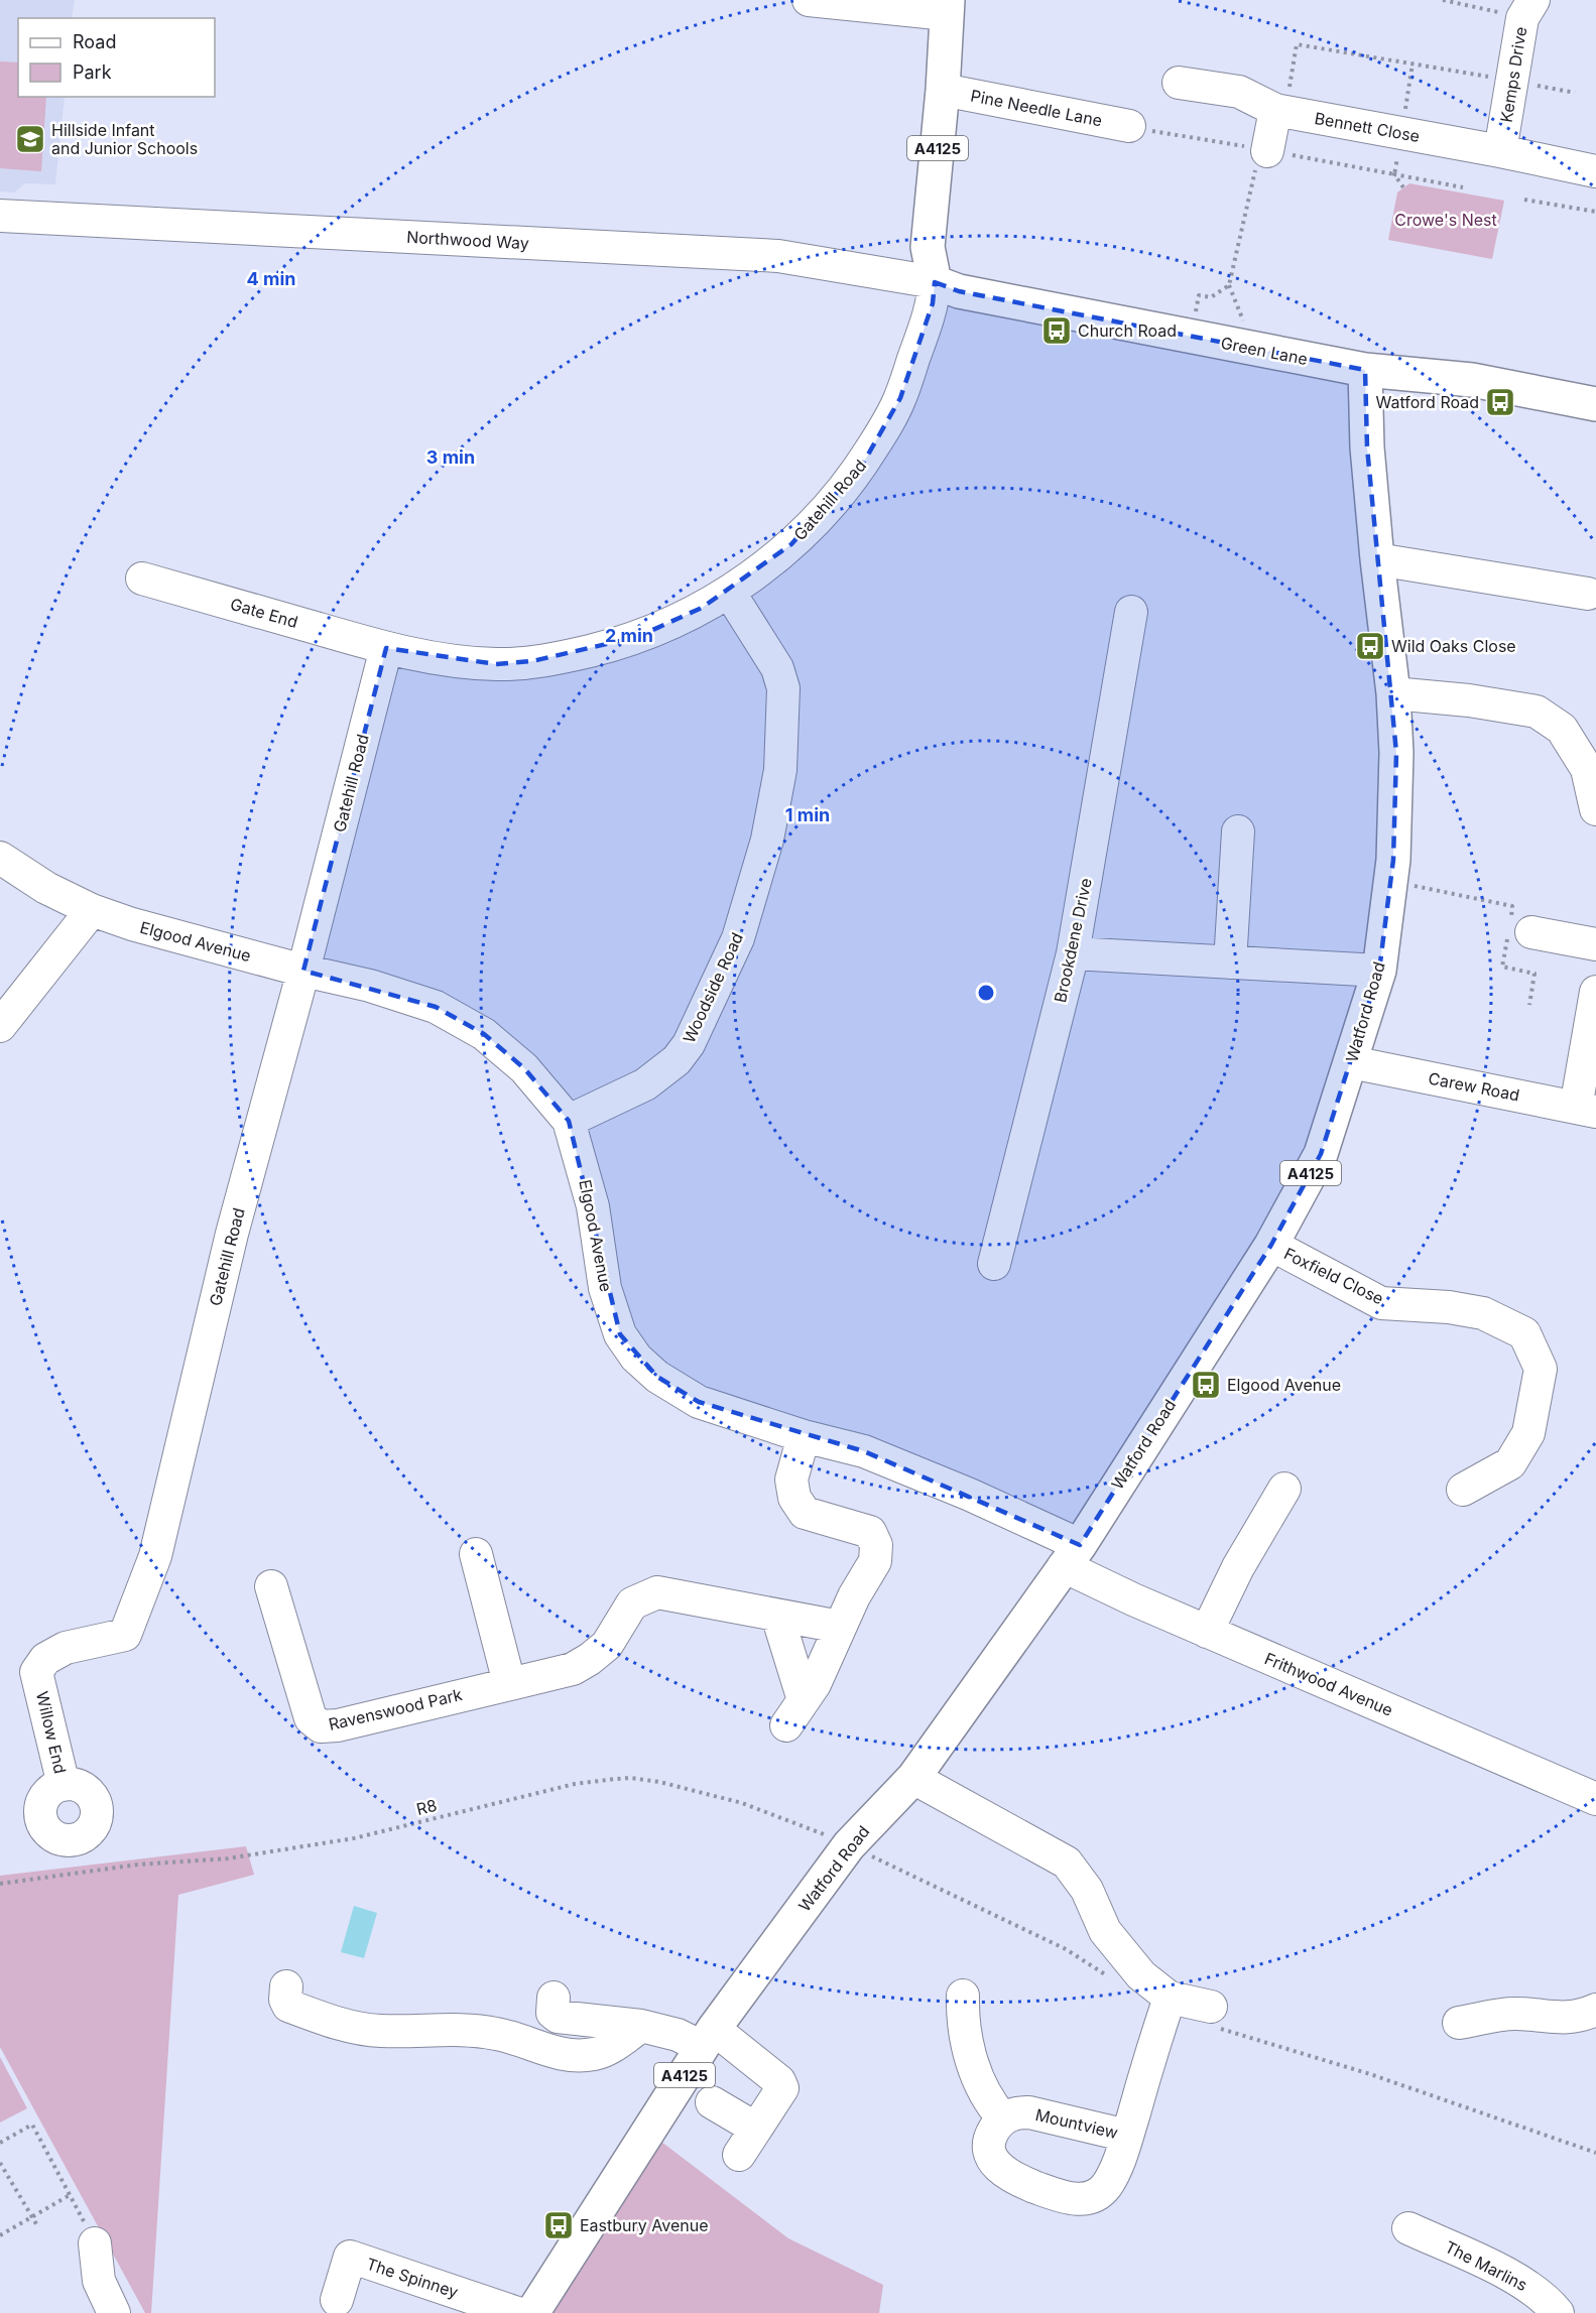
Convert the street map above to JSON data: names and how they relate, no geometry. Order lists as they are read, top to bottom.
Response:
{
  "streets": {
    "main road": ["A4125", "Green Lane", "Watford Road"],
    "street": [
      "Kemps Drive",
      "Pine Needle Lane",
      "Bennett Close",
      "Northwood Way",
      "Gatehill Road",
      "Gate End",
      "Brookdene Drive",
      "Elgood Avenue",
      "Woodside Road",
      "Carew Road",
      "Foxfield Close",
      "Frithwood Avenue",
      "Ravenswood Park",
      "Willow End",
      "Mountview",
      "The Marlins",
      "The Spinney"
    ],
    "path": ["R8"]
  },
  "crossings": [
    ["Kemps Drive", "Bennett Close"],
    ["Pine Needle Lane", "A4125"],
    ["A4125", "Northwood Way"],
    ["A4125", "Green Lane"],
    ["A4125", "Gatehill Road"],
    ["Northwood Way", "Green Lane"],
    ["Northwood Way", "Gatehill Road"],
    ["Green Lane", "Gatehill Road"],
    ["Green Lane", "Watford Road"],
    ["Gatehill Road", "Gate End"],
    ["Gatehill Road", "Elgood Avenue"],
    ["Gatehill Road", "Woodside Road"],
    ["Gatehill Road", "Willow End"],
    ["Elgood Avenue", "Woodside Road"],
    ["Elgood Avenue", "Watford Road"],
    ["Elgood Avenue", "Frithwood Avenue"],
    ["Watford Road", "Carew Road"],
    ["Watford Road", "Foxfield Close"],
    ["Watford Road", "Frithwood Avenue"],
    ["Watford Road", "R8"]
  ],
  "parks": ["Crowe's Nest"],
  "places": {
    "school or university": ["Hillside Infant and Junior Schools"],
    "bus stop": [
      "Church Road",
      "Watford Road",
      "Wild Oaks Close",
      "Elgood Avenue",
      "Eastbury Avenue"
    ]
  },
  "legend": ["Road", "Park"],
  "rings": [
    "4 min",
    "3 min",
    "2 min",
    "1 min"
  ]
}
